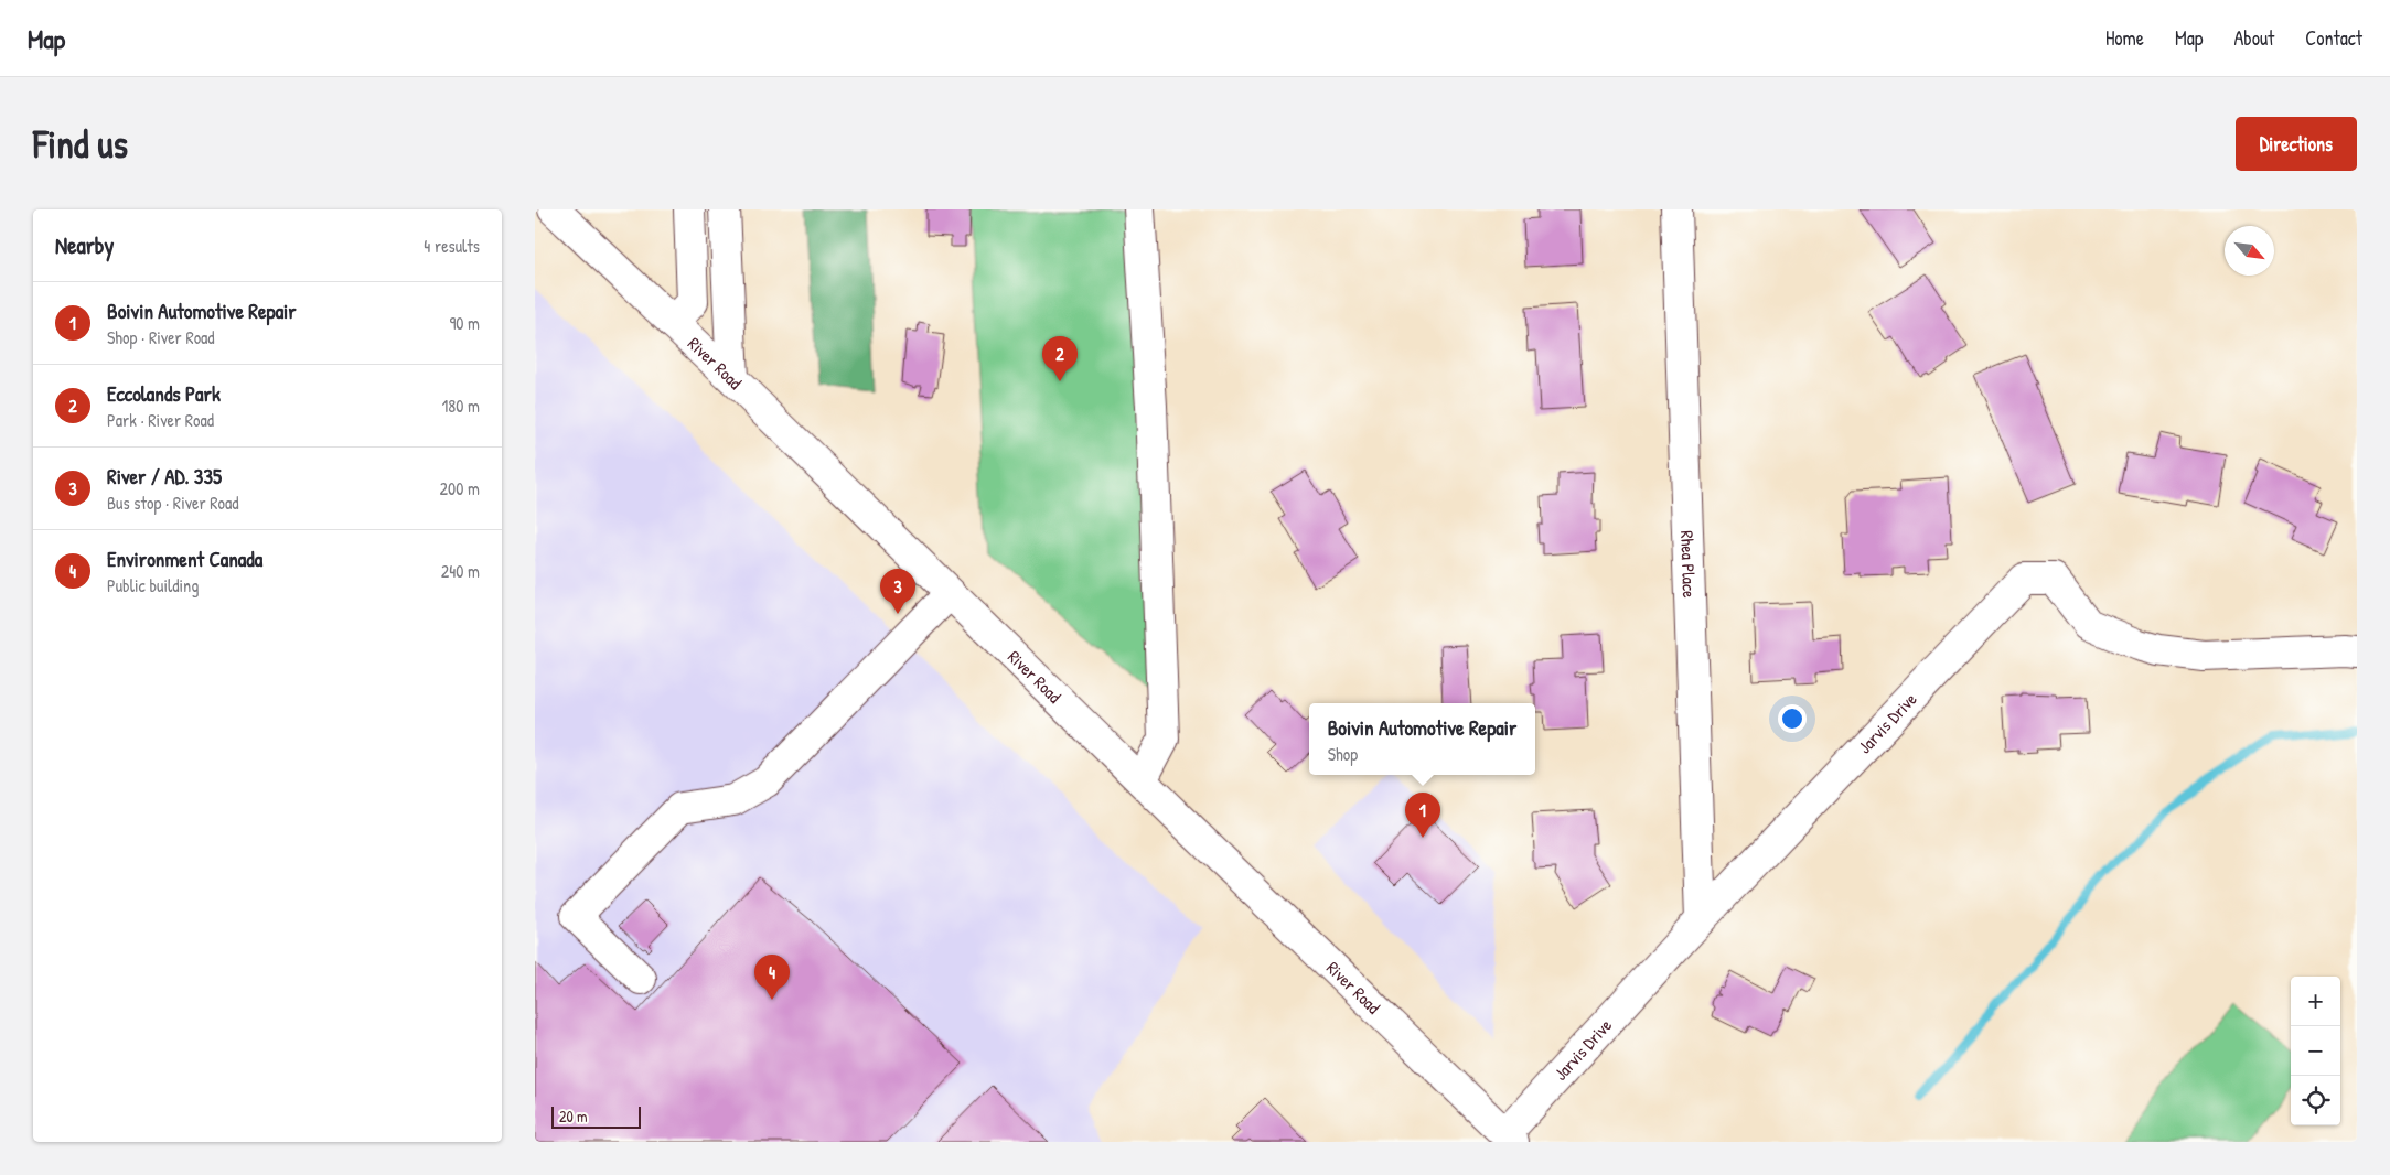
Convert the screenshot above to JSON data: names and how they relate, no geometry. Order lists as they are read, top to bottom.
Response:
{
  "streets": {
    "street": ["River Road", "Rhea Place", "Jarvis Drive"]
  },
  "crossings": [
    ["River Road", "Jarvis Drive"],
    ["Rhea Place", "Jarvis Drive"]
  ],
  "scale_bar": "20 m",
  "north": "bottom right",
  "page": {
    "header": "Map",
    "nav": [
      "Home",
      "Map",
      "About",
      "Contact"
    ],
    "buttons": "Directions",
    "title": "Find us",
    "heading": ["Nearby", "4 results"],
    "list": [
      {
        "mark": "1",
        "name": "Boivin Automotive Repair",
        "note": "Shop · River Road",
        "value": "90 m"
      },
      {
        "mark": "2",
        "name": "Eccolands Park",
        "note": "Park · River Road",
        "value": "180 m"
      },
      {
        "mark": "3",
        "name": "River / AD. 335",
        "note": "Bus stop · River Road",
        "value": "200 m"
      },
      {
        "mark": "4",
        "name": "Environment Canada",
        "note": "Public building",
        "value": "240 m"
      }
    ],
    "pins": [
      "2",
      "3",
      "1",
      "4"
    ],
    "popup": ["Boivin Automotive Repair", "Shop"],
    "map_buttons": ["+", "−"],
    "scale": "20 m"
  }
}
